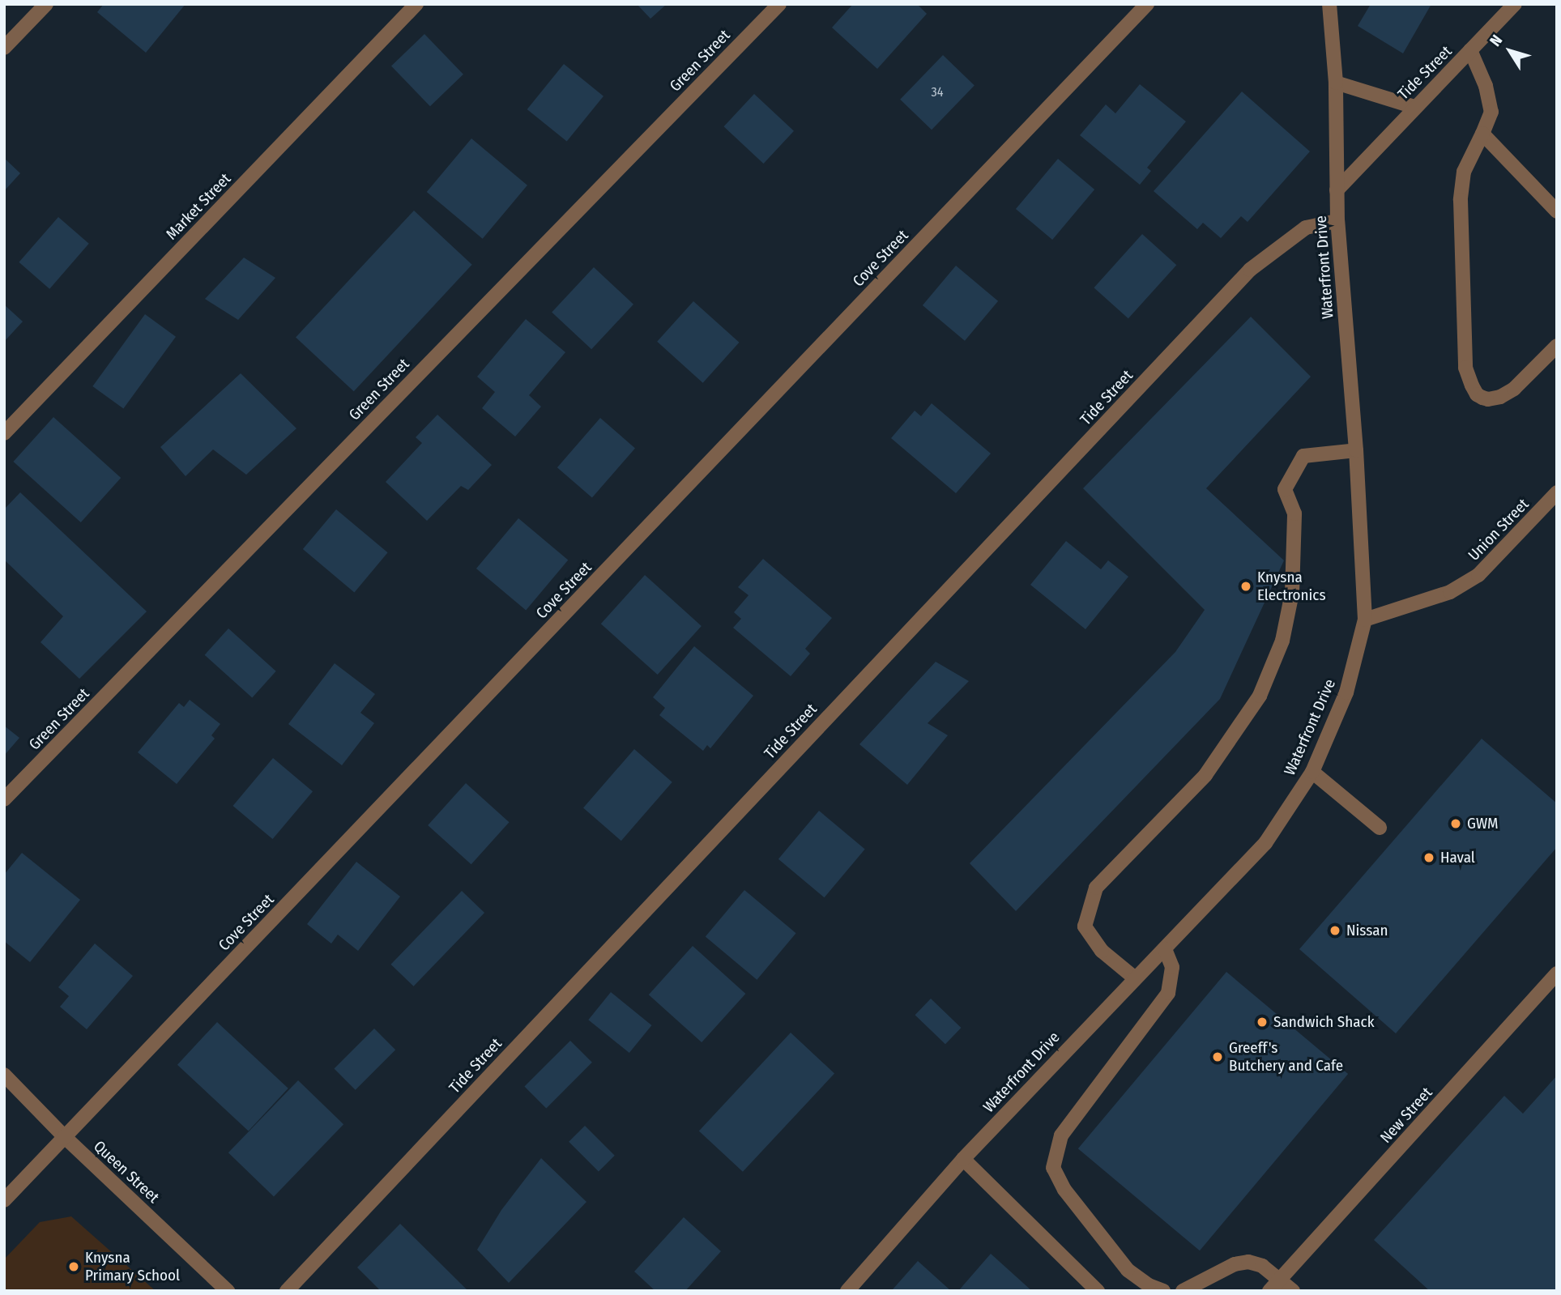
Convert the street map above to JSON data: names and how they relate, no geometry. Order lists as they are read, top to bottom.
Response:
{
  "streets": {
    "street": [
      "Green Street",
      "Tide Street",
      "Market Street",
      "Cove Street",
      "Waterfront Drive",
      "Union Street",
      "New Street",
      "Queen Street"
    ]
  },
  "crossings": [
    ["Tide Street", "Waterfront Drive"],
    ["Cove Street", "Queen Street"],
    ["Waterfront Drive", "Union Street"]
  ],
  "places": [
    "Knysna Electronics",
    "GWM",
    "Haval",
    "Nissan",
    "Sandwich Shack",
    "Greeff's Butchery and Cafe",
    "Knysna Primary School"
  ],
  "house_numbers": ["34"],
  "north": "top left"
}
